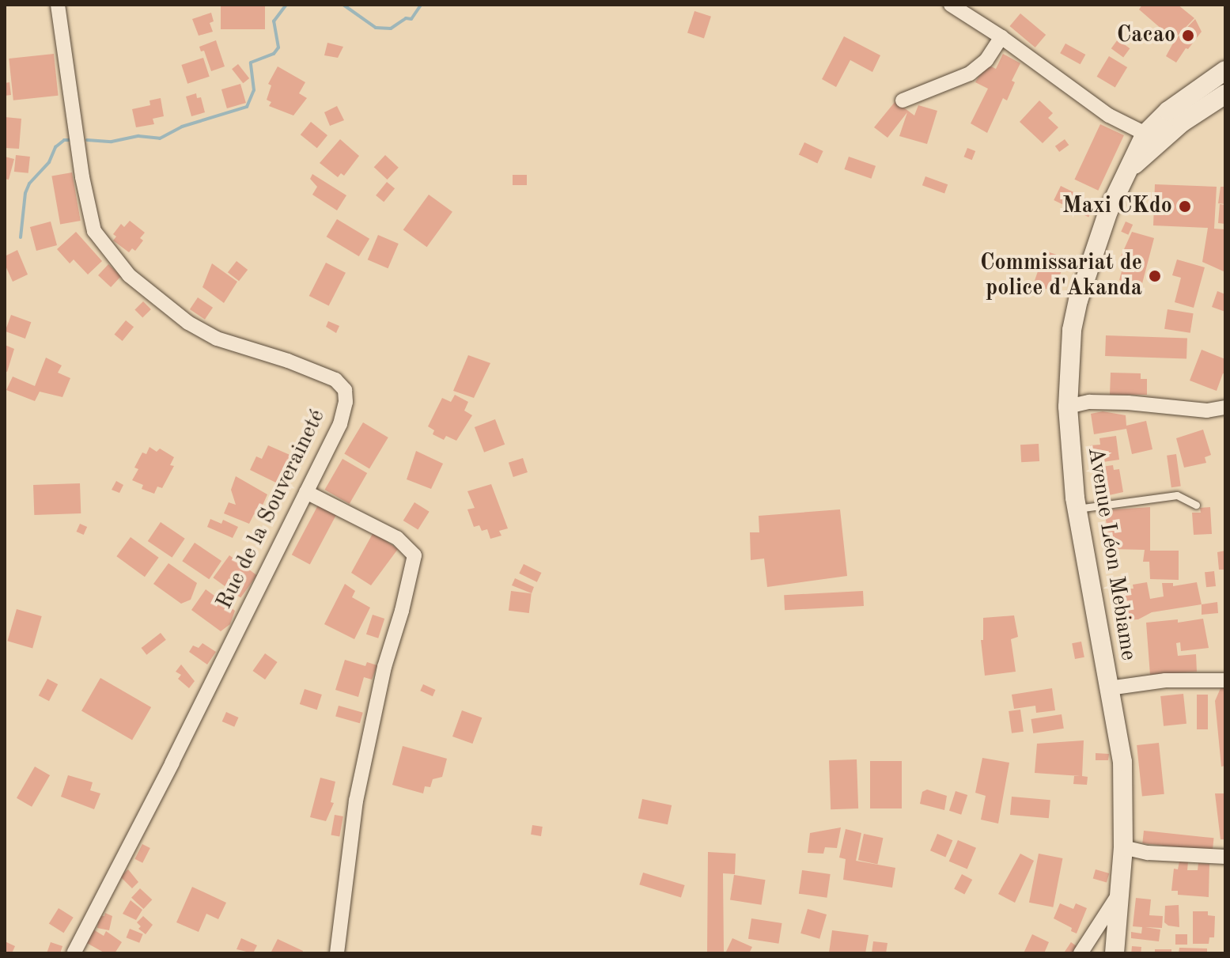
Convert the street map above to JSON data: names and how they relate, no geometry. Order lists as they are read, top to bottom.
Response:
{
  "streets": {
    "street": ["Rue de la Souveraineté", "Avenue Léon Mebiame"]
  },
  "places": ["Cacao", "Maxi CKdo", "Commissariat de police d'Akanda"]
}
